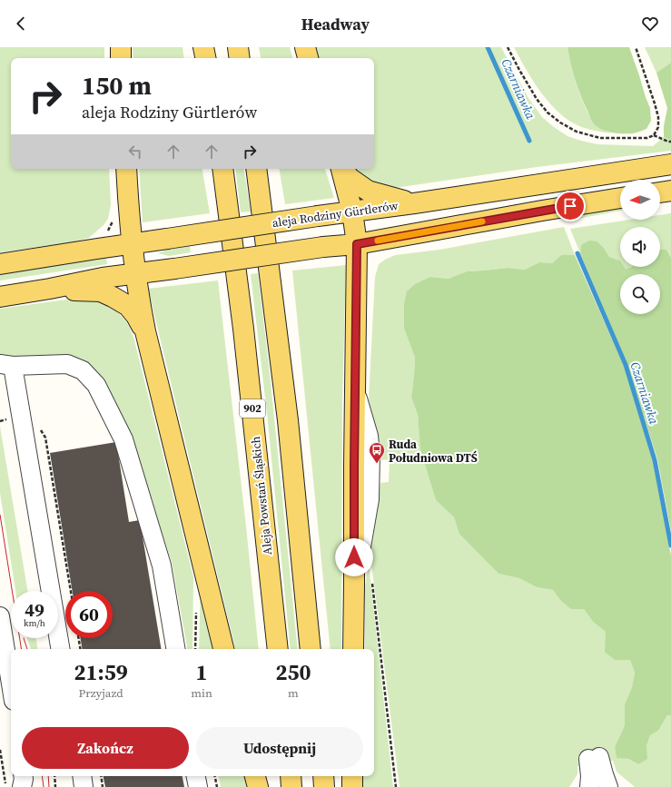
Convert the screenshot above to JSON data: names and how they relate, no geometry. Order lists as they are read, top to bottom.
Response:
{
  "streets": {
    "main road": ["aleja Rodziny Gürtlerów", "902", "Aleja Powstań Śląskich"]
  },
  "water": ["Czarniawka"],
  "places": {
    "bus stop": ["Ruda Południowa DTŚ"]
  },
  "north": "left",
  "page": {
    "header": "Headway",
    "turn": ["150 m", "aleja Rodziny Gürtlerów"],
    "speed": "49 km/h",
    "limit": "60",
    "eta": [
      "21:59",
      "Przyjazd",
      "1",
      "min",
      "250",
      "m"
    ],
    "buttons": ["Zakończ", "Udostępnij"]
  }
}
